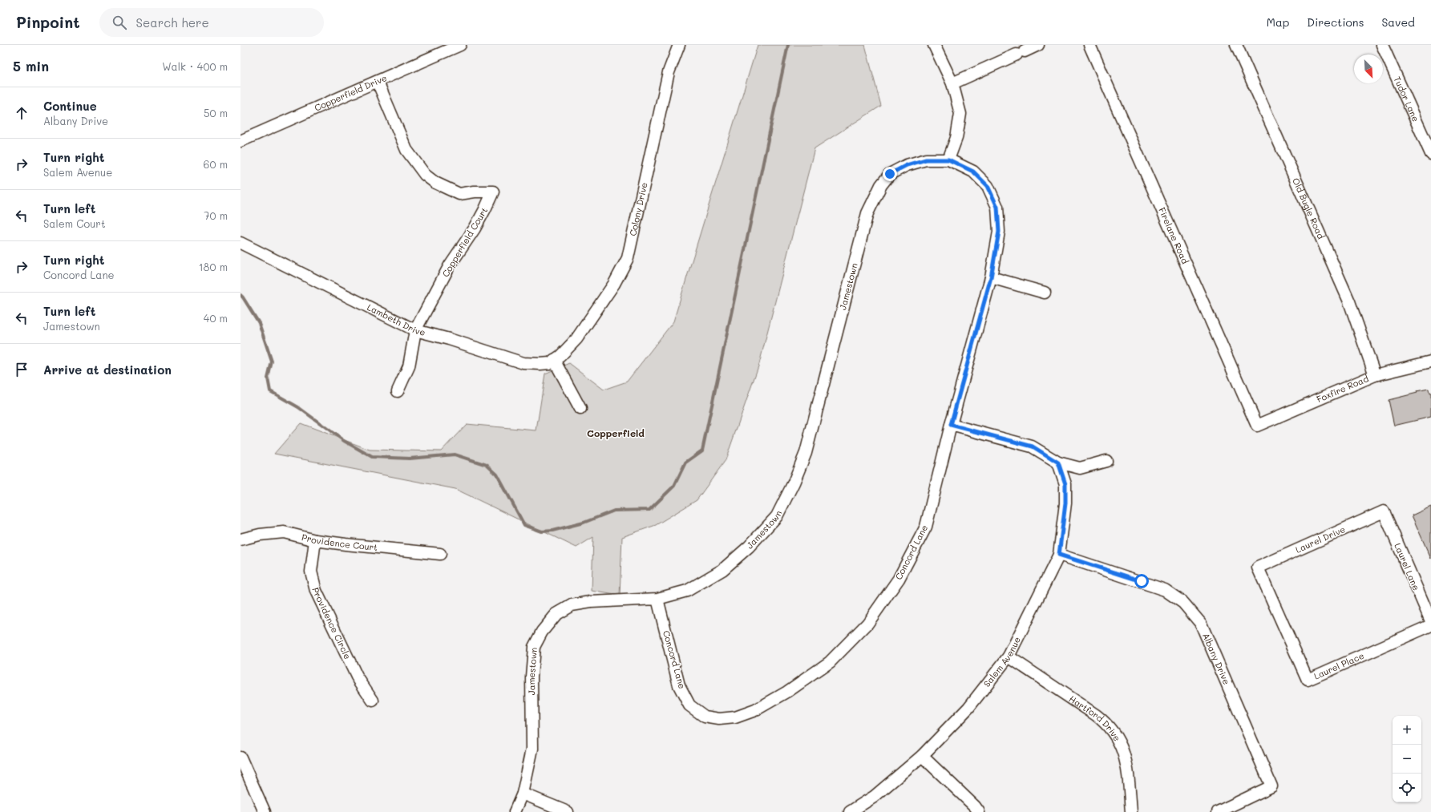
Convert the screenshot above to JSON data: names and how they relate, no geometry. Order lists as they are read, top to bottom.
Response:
{
  "streets": {
    "street": [
      "Copperfield Drive",
      "Tudor Lane",
      "Old Bugle Road",
      "Colony Drive",
      "Firelane Road",
      "Copperfield Court",
      "Jamestown",
      "Lambeth Drive",
      "Foxfire Road",
      "Laurel Drive",
      "Providence Court",
      "Concord Lane",
      "Laurel Lane",
      "Providence Circle",
      "Albany Drive",
      "Salem Avenue",
      "Laurel Place",
      "Hartford Drive"
    ]
  },
  "crossings": [
    ["Copperfield Drive", "Copperfield Court"],
    ["Old Bugle Road", "Foxfire Road"],
    ["Colony Drive", "Lambeth Drive"],
    ["Firelane Road", "Foxfire Road"],
    ["Copperfield Court", "Lambeth Drive"],
    ["Jamestown", "Concord Lane"],
    ["Laurel Drive", "Laurel Lane"],
    ["Laurel Drive", "Laurel Place"],
    ["Providence Court", "Providence Circle"],
    ["Albany Drive", "Salem Avenue"],
    ["Salem Avenue", "Hartford Drive"]
  ],
  "districts": ["Copperfield"],
  "north": "bottom right",
  "page": {
    "header": "Pinpoint",
    "search": "Search here",
    "nav": ["Map", "Directions", "Saved"],
    "heading": ["5 min", "Walk · 400 m"],
    "list": [
      ["Continue", "Albany Drive", "50 m"],
      ["Turn right", "Salem Avenue", "60 m"],
      ["Turn left", "Salem Court", "70 m"],
      ["Turn right", "Concord Lane", "180 m"],
      ["Turn left", "Jamestown", "40 m"],
      "Arrive at destination"
    ],
    "map_buttons": ["+", "−"]
  }
}
